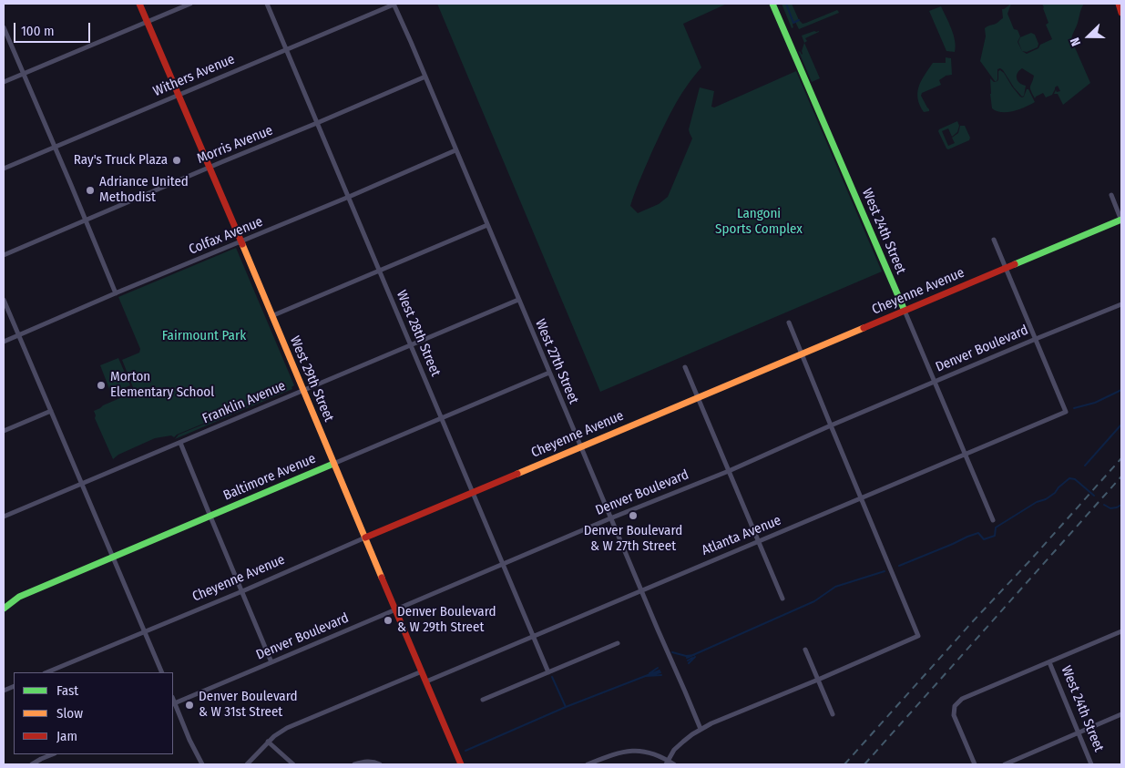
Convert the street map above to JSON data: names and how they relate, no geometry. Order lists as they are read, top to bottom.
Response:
{
  "streets": {
    "street": [
      "Withers Avenue",
      "Morris Avenue",
      "West 24th Street",
      "Colfax Avenue",
      "Cheyenne Avenue",
      "West 28th Street",
      "Denver Boulevard",
      "West 27th Street",
      "West 29th Street",
      "Franklin Avenue",
      "Baltimore Avenue",
      "Atlanta Avenue"
    ]
  },
  "crossings": [
    ["Withers Avenue", "West 28th Street"],
    ["Withers Avenue", "West 27th Street"],
    ["Withers Avenue", "West 29th Street"],
    ["Morris Avenue", "West 28th Street"],
    ["Morris Avenue", "West 27th Street"],
    ["Morris Avenue", "West 29th Street"],
    ["West 24th Street", "Cheyenne Avenue"],
    ["West 24th Street", "Denver Boulevard"],
    ["West 24th Street", "Atlanta Avenue"],
    ["Colfax Avenue", "West 28th Street"],
    ["Colfax Avenue", "West 27th Street"],
    ["Colfax Avenue", "West 29th Street"],
    ["Cheyenne Avenue", "West 28th Street"],
    ["Cheyenne Avenue", "West 27th Street"],
    ["Cheyenne Avenue", "West 29th Street"],
    ["West 28th Street", "Denver Boulevard"],
    ["West 28th Street", "Franklin Avenue"],
    ["West 28th Street", "Baltimore Avenue"],
    ["West 28th Street", "Atlanta Avenue"],
    ["Denver Boulevard", "West 27th Street"],
    ["Denver Boulevard", "West 29th Street"],
    ["Denver Boulevard", "Atlanta Avenue"],
    ["West 27th Street", "Franklin Avenue"],
    ["West 27th Street", "Baltimore Avenue"],
    ["West 27th Street", "Atlanta Avenue"],
    ["West 29th Street", "Franklin Avenue"],
    ["West 29th Street", "Baltimore Avenue"],
    ["West 29th Street", "Atlanta Avenue"]
  ],
  "parks": ["Langoni Sports Complex", "Fairmount Park"],
  "places": [
    "Ray's Truck Plaza",
    "Adriance United Methodist",
    "Morton Elementary School",
    "Denver Boulevard & W 27th Street",
    "Denver Boulevard & W 29th Street",
    "Denver Boulevard & W 31st Street"
  ],
  "legend": ["Fast", "Slow", "Jam"],
  "scale_bar": "100 m",
  "north": "left"
}
